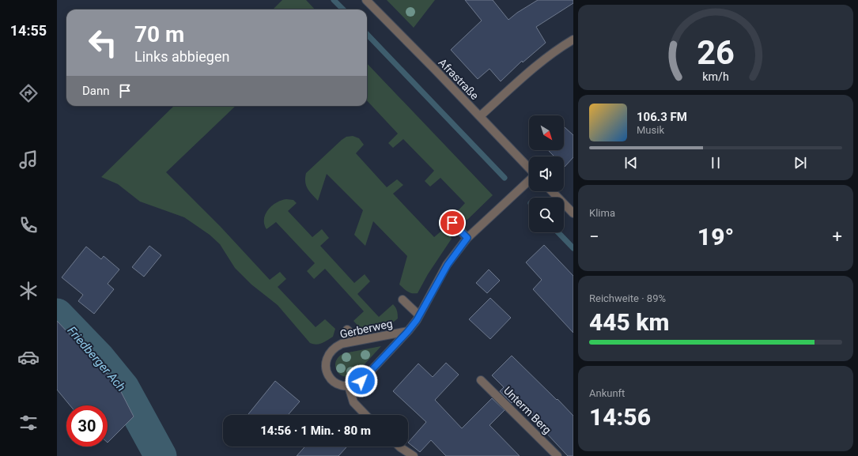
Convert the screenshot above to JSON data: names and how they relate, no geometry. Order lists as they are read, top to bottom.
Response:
{
  "streets": {
    "street": ["Afrastraße", "Gerberweg", "Unterm Berg"]
  },
  "water": ["Friedberger Ach"],
  "north": "bottom right",
  "page": {
    "tabs": "14:55",
    "turn": ["70 m", "Links abbiegen"],
    "then": "Dann",
    "song": ["106.3 FM", "Musik"],
    "tile": [
      "Klima",
      ["Reichweite · 89%", "445 km"],
      ["Ankunft", "14:56"]
    ],
    "heat": ["−", "19°", "+"],
    "limit": "30",
    "trip": "14:56 · 1 Min. · 80 m",
    "gauge": ["26", "km/h"]
  }
}
